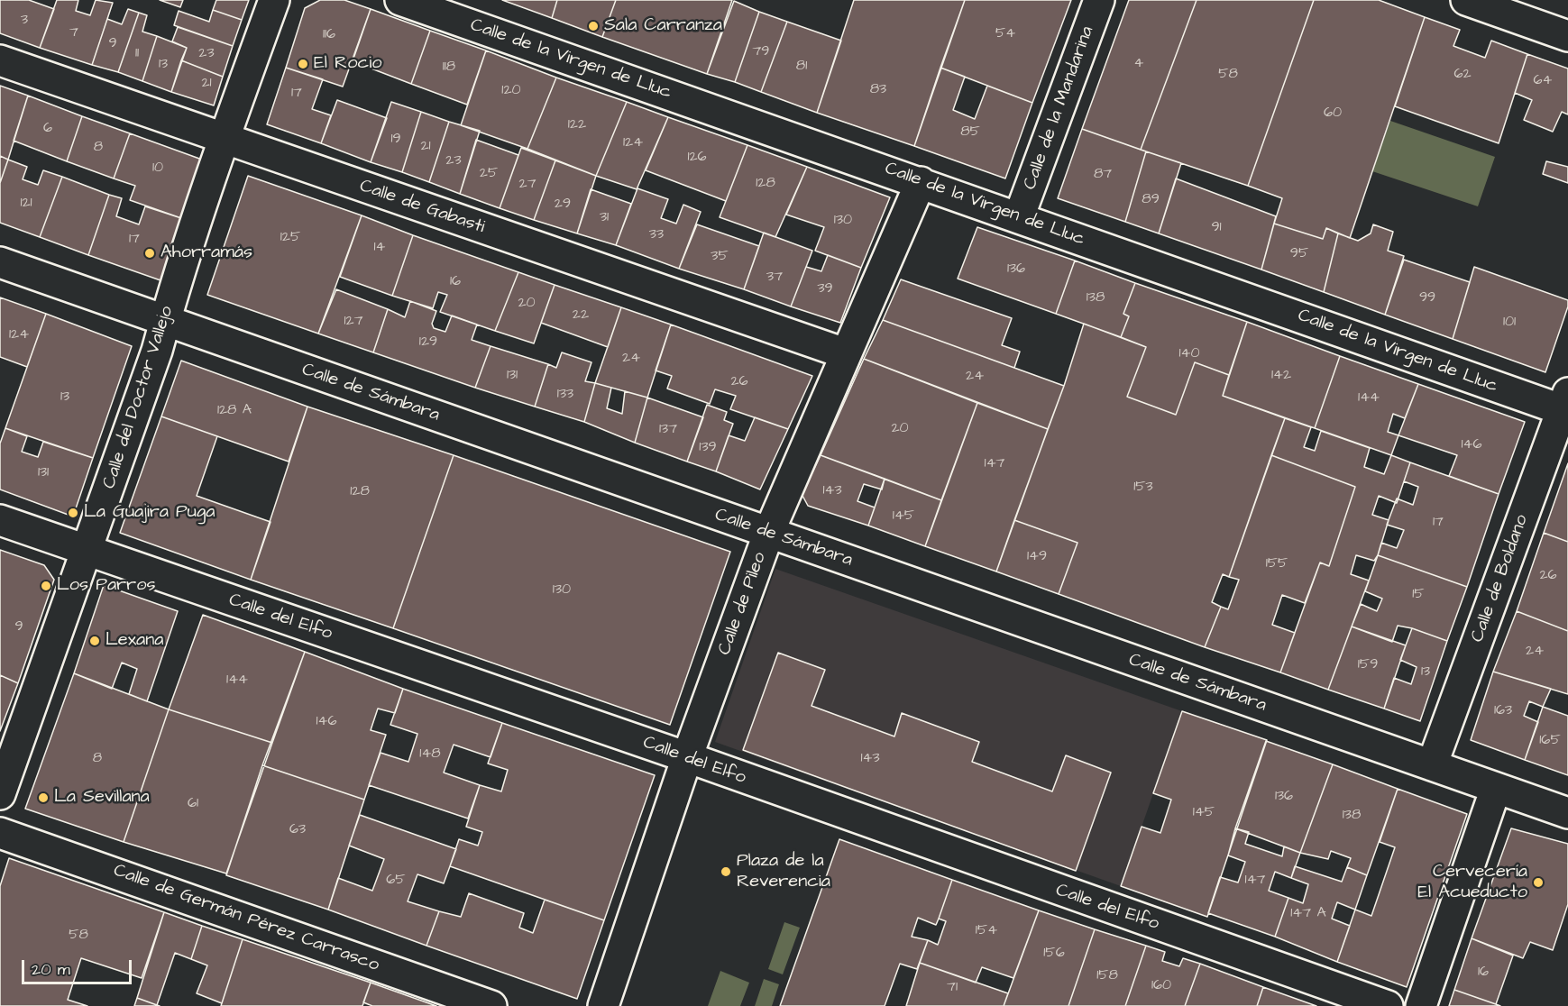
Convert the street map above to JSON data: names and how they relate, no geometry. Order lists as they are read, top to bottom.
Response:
{
  "streets": {
    "street": [
      "Calle de la Virgen de Lluc",
      "Calle de la Mandarina",
      "Calle de Gabasti",
      "Calle de Sámbara",
      "Calle del Doctor Vallejo",
      "Calle de Boldano",
      "Calle de Pileo",
      "Calle del Elfo",
      "Calle de Germán Pérez Carrasco"
    ]
  },
  "crossings": [
    ["Calle de la Virgen de Lluc", "Calle de la Mandarina"],
    ["Calle de la Virgen de Lluc", "Calle de Boldano"],
    ["Calle de la Virgen de Lluc", "Calle de Pileo"],
    ["Calle de Gabasti", "Calle del Doctor Vallejo"],
    ["Calle de Gabasti", "Calle de Pileo"],
    ["Calle de Sámbara", "Calle del Doctor Vallejo"],
    ["Calle de Sámbara", "Calle de Boldano"],
    ["Calle de Sámbara", "Calle de Pileo"],
    ["Calle del Doctor Vallejo", "Calle del Elfo"],
    ["Calle de Pileo", "Calle del Elfo"]
  ],
  "places": [
    "Sala Carranza",
    "El Rocio",
    "Ahorramás",
    "La Guajira Puga",
    "Los Parros",
    "Lexana",
    "La Sevillana",
    "Plaza de la Reverencia",
    "Cervecería El Acueducto"
  ],
  "house_numbers": [
    "3",
    "7",
    "54",
    "116",
    "9",
    "79",
    "11",
    "23",
    "4",
    "13",
    "81",
    "118",
    "58",
    "62",
    "64",
    "21",
    "83",
    "120",
    "17",
    "60",
    "122",
    "6",
    "85",
    "19",
    "124",
    "21",
    "8",
    "126",
    "23",
    "10",
    "25",
    "87",
    "128",
    "27",
    "89",
    "121",
    "29",
    "31",
    "130",
    "91",
    "33",
    "125",
    "17",
    "14",
    "95",
    "35",
    "136",
    "37",
    "16",
    "39",
    "138",
    "99",
    "20",
    "22",
    "127",
    "101",
    "124",
    "129",
    "140",
    "24",
    "131",
    "142",
    "24",
    "26",
    "133",
    "13",
    "144",
    "128 A",
    "20",
    "137",
    "146",
    "139",
    "147",
    "131",
    "153",
    "143",
    "128",
    "145",
    "17",
    "149",
    "155",
    "26",
    "130",
    "15",
    "9",
    "24",
    "159",
    "13",
    "144",
    "163",
    "146",
    "165",
    "148",
    "8",
    "143",
    "136",
    "61",
    "145",
    "138",
    "63",
    "65",
    "147",
    "147 A",
    "154",
    "58",
    "156",
    "16",
    "158",
    "160",
    "71"
  ],
  "scale_bar": "20 m"
}
